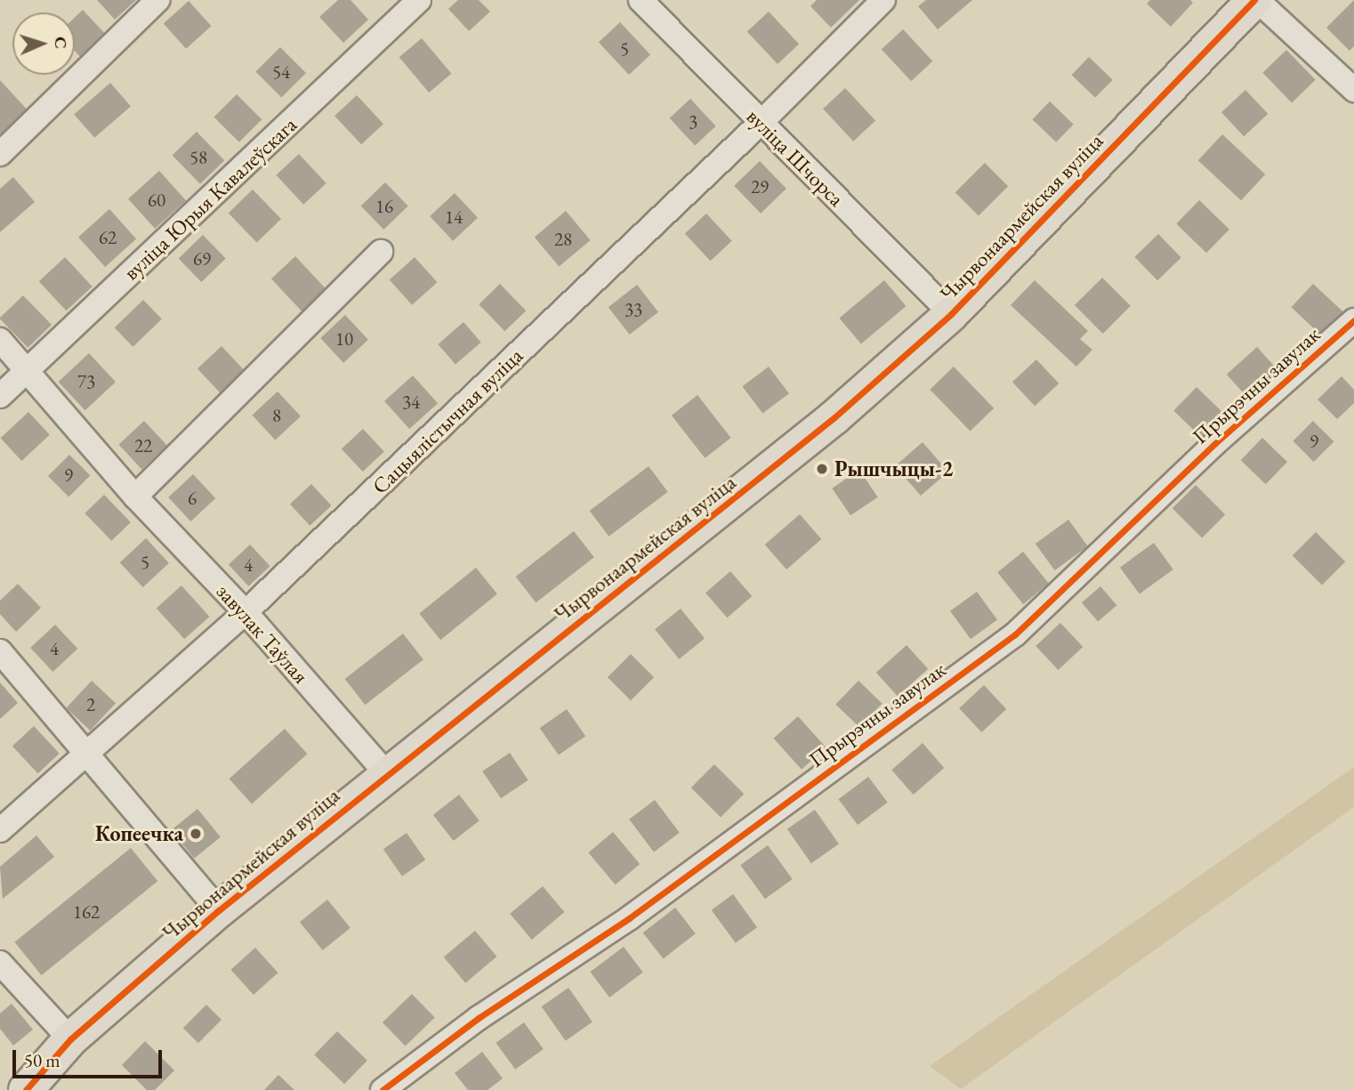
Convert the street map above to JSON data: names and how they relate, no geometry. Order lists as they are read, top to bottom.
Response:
{
  "streets": {
    "highway": ["Чырвонаармейская вуліца"],
    "street": [
      "вуліца Шчорса",
      "вуліца Юрыя Кавалеўскага",
      "Прырэчны завулак",
      "Сацыялістычная вуліца",
      "завулак Таўлая"
    ]
  },
  "crossings": [
    ["вуліца Шчорса", "Чырвонаармейская вуліца"],
    ["вуліца Шчорса", "Сацыялістычная вуліца"],
    ["вуліца Юрыя Кавалеўскага", "завулак Таўлая"],
    ["Чырвонаармейская вуліца", "завулак Таўлая"],
    ["Сацыялістычная вуліца", "завулак Таўлая"]
  ],
  "places": ["Рышчыцы-2", "Копеечка"],
  "house_numbers": [
    "5",
    "54",
    "3",
    "58",
    "29",
    "60",
    "16",
    "14",
    "62",
    "28",
    "69",
    "33",
    "10",
    "73",
    "34",
    "8",
    "9",
    "22",
    "9",
    "6",
    "5",
    "4",
    "4",
    "2",
    "162"
  ],
  "scale_bar": "50 m",
  "north": "right"
}
